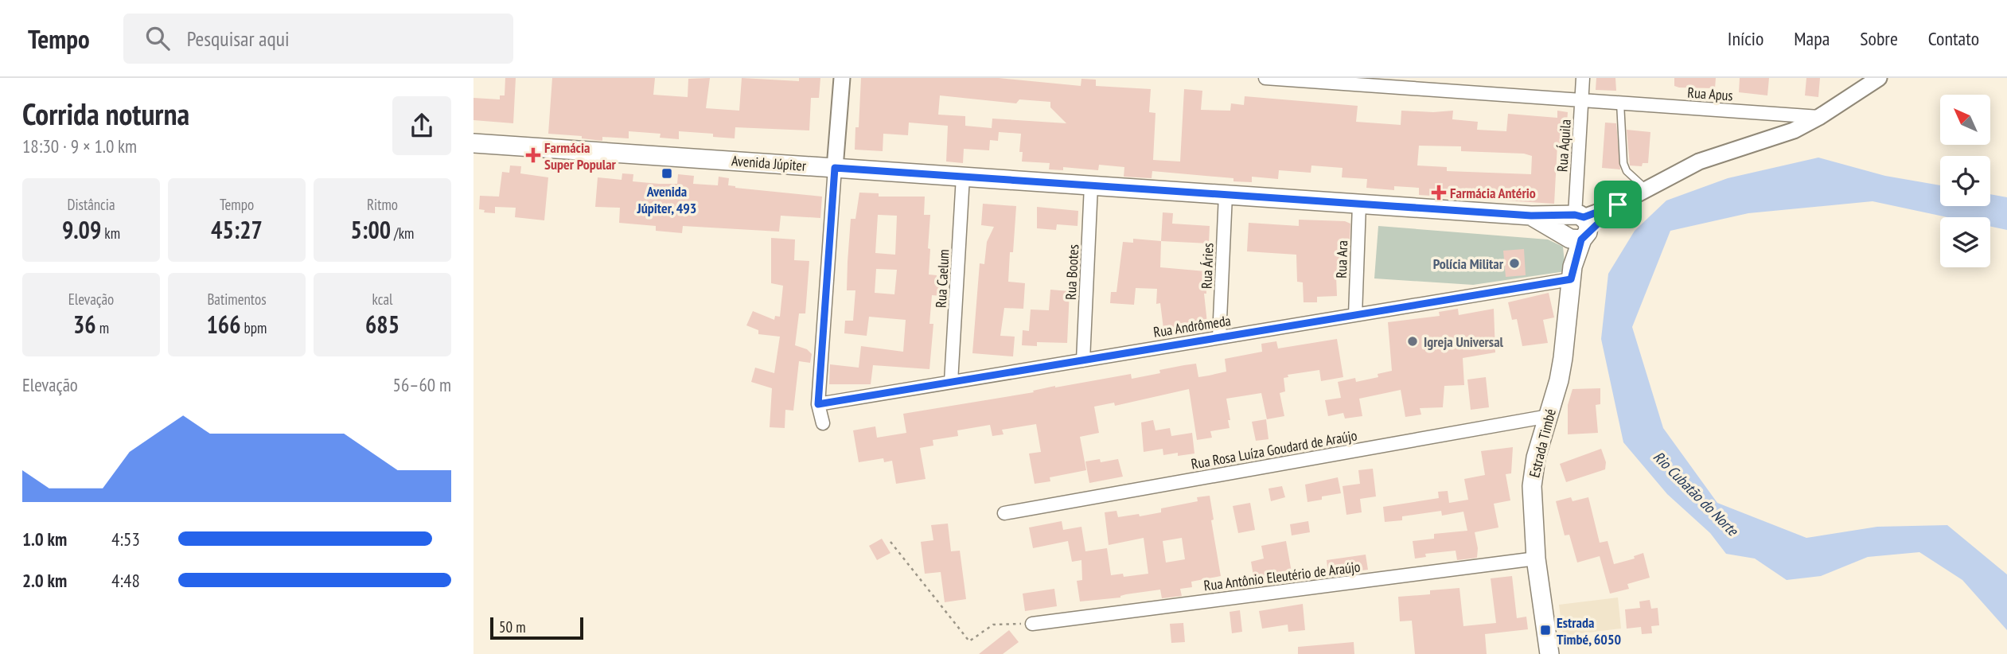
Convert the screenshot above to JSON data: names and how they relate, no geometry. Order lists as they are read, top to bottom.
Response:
{
  "streets": {
    "main road": ["Avenida Júpiter", "Estrada Timbé"],
    "street": [
      "Rua Apus",
      "Rua Áquila",
      "Rua Ara",
      "Rua Áries",
      "Rua Bootes",
      "Rua Caelum",
      "Rua Andrômeda",
      "Rua Rosa Luíza Goudard de Araújo",
      "Rua Antônio Eleutério de Araújo"
    ]
  },
  "crossings": [
    ["Rua Apus", "Rua Áquila"],
    ["Rua Áquila", "Avenida Júpiter"],
    ["Rua Áquila", "Estrada Timbé"],
    ["Avenida Júpiter", "Rua Ara"],
    ["Avenida Júpiter", "Rua Áries"],
    ["Avenida Júpiter", "Rua Bootes"],
    ["Avenida Júpiter", "Rua Caelum"],
    ["Avenida Júpiter", "Estrada Timbé"],
    ["Rua Ara", "Rua Andrômeda"],
    ["Rua Áries", "Rua Andrômeda"],
    ["Rua Bootes", "Rua Andrômeda"],
    ["Rua Caelum", "Rua Andrômeda"],
    ["Rua Andrômeda", "Estrada Timbé"],
    ["Estrada Timbé", "Rua Rosa Luíza Goudard de Araújo"],
    ["Estrada Timbé", "Rua Antônio Eleutério de Araújo"]
  ],
  "water": ["Rio Cubatão do Norte"],
  "places": {
    "health": ["Farmácia Super Popular", "Farmácia Antério"],
    "transit": ["Avenida Júpiter, 493", "Estrada Timbé, 6050"],
    "other": ["Polícia Militar", "Igreja Universal"]
  },
  "scale_bar": "50 m",
  "north": "top left",
  "page": {
    "header": "Tempo",
    "search": "Pesquisar aqui",
    "nav": [
      "Início",
      "Mapa",
      "Sobre",
      "Contato"
    ],
    "heading": ["Corrida noturna", "18:30 · 9 × 1.0 km"],
    "stats": [
      ["Distância", "9.09 km"],
      ["Tempo", "45:27"],
      ["Ritmo", "5:00 /km"],
      ["Elevação", "36 m"],
      ["Batimentos", "166 bpm"],
      ["kcal", "685"]
    ],
    "chart": ["Elevação", "56–60 m"],
    "list": [
      {
        "name": "1.0 km",
        "note": "4:53"
      },
      {
        "name": "2.0 km",
        "note": "4:48"
      }
    ],
    "scale": "50 m"
  }
}
